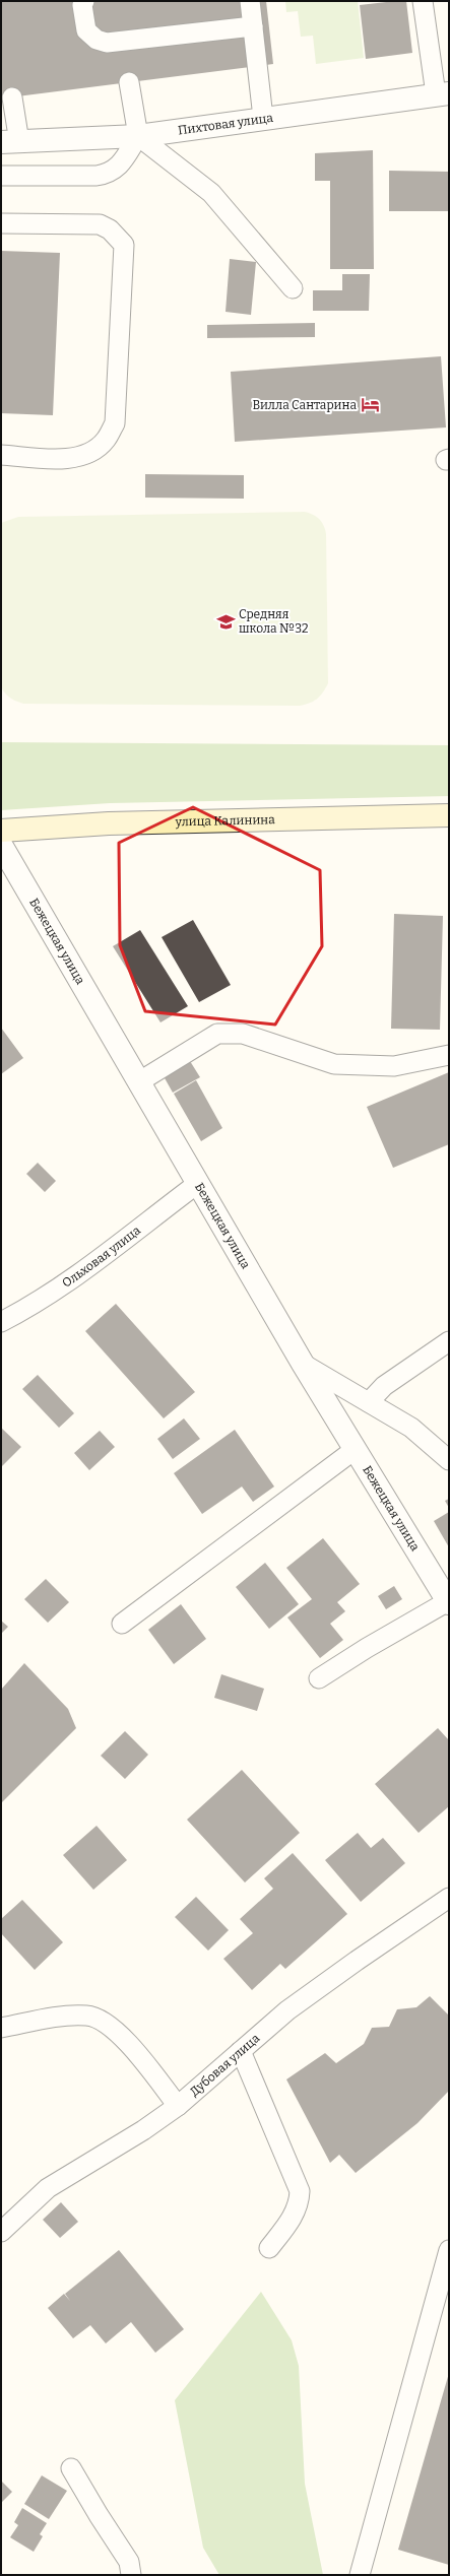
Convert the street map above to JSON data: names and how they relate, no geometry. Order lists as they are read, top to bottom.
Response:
{
  "streets": {
    "main road": ["улица Калинина"],
    "street": ["Пихтовая улица", "Бежецкая улица"],
    "lane": ["Ольховая улица", "Дубовая улица"]
  },
  "crossings": [
    ["Бежецкая улица", "Ольховая улица"]
  ],
  "places": {
    "hotel": ["Вилла Сантарина"],
    "school or university": ["Средняя школа №32"]
  }
}
